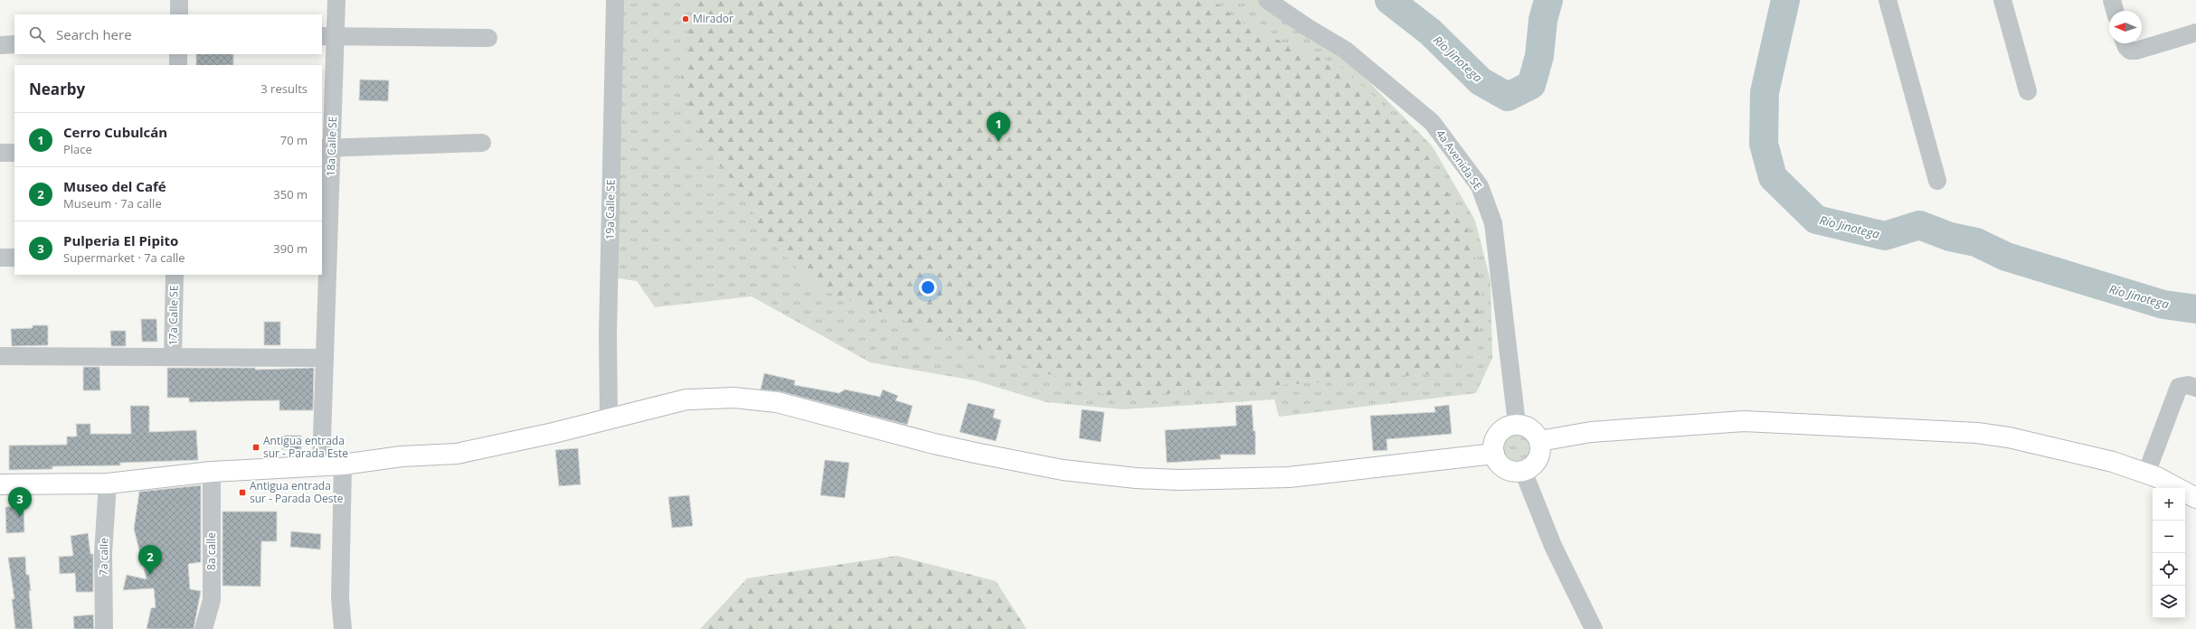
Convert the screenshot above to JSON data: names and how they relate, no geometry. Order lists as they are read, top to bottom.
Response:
{
  "streets": {
    "street": [
      "18a Calle SE",
      "4a Avenida SE",
      "19a Calle SE",
      "17a Calle SE",
      "8a calle",
      "7a calle"
    ]
  },
  "water": ["Río Jinotega"],
  "places": {
    "other": ["Mirador"],
    "transit": ["Antigua entrada sur - Parada Este", "Antigua entrada sur - Parada Oeste"]
  },
  "north": "left",
  "page": {
    "search": "Search here",
    "heading": ["Nearby", "3 results"],
    "pins": ["1", "3", "2"],
    "list": [
      {
        "mark": "1",
        "name": "Cerro Cubulcán",
        "note": "Place",
        "value": "70 m"
      },
      {
        "mark": "2",
        "name": "Museo del Café",
        "note": "Museum · 7a calle",
        "value": "350 m"
      },
      {
        "mark": "3",
        "name": "Pulperia El Pipito",
        "note": "Supermarket · 7a calle",
        "value": "390 m"
      }
    ],
    "map_buttons": ["+", "−"]
  }
}
